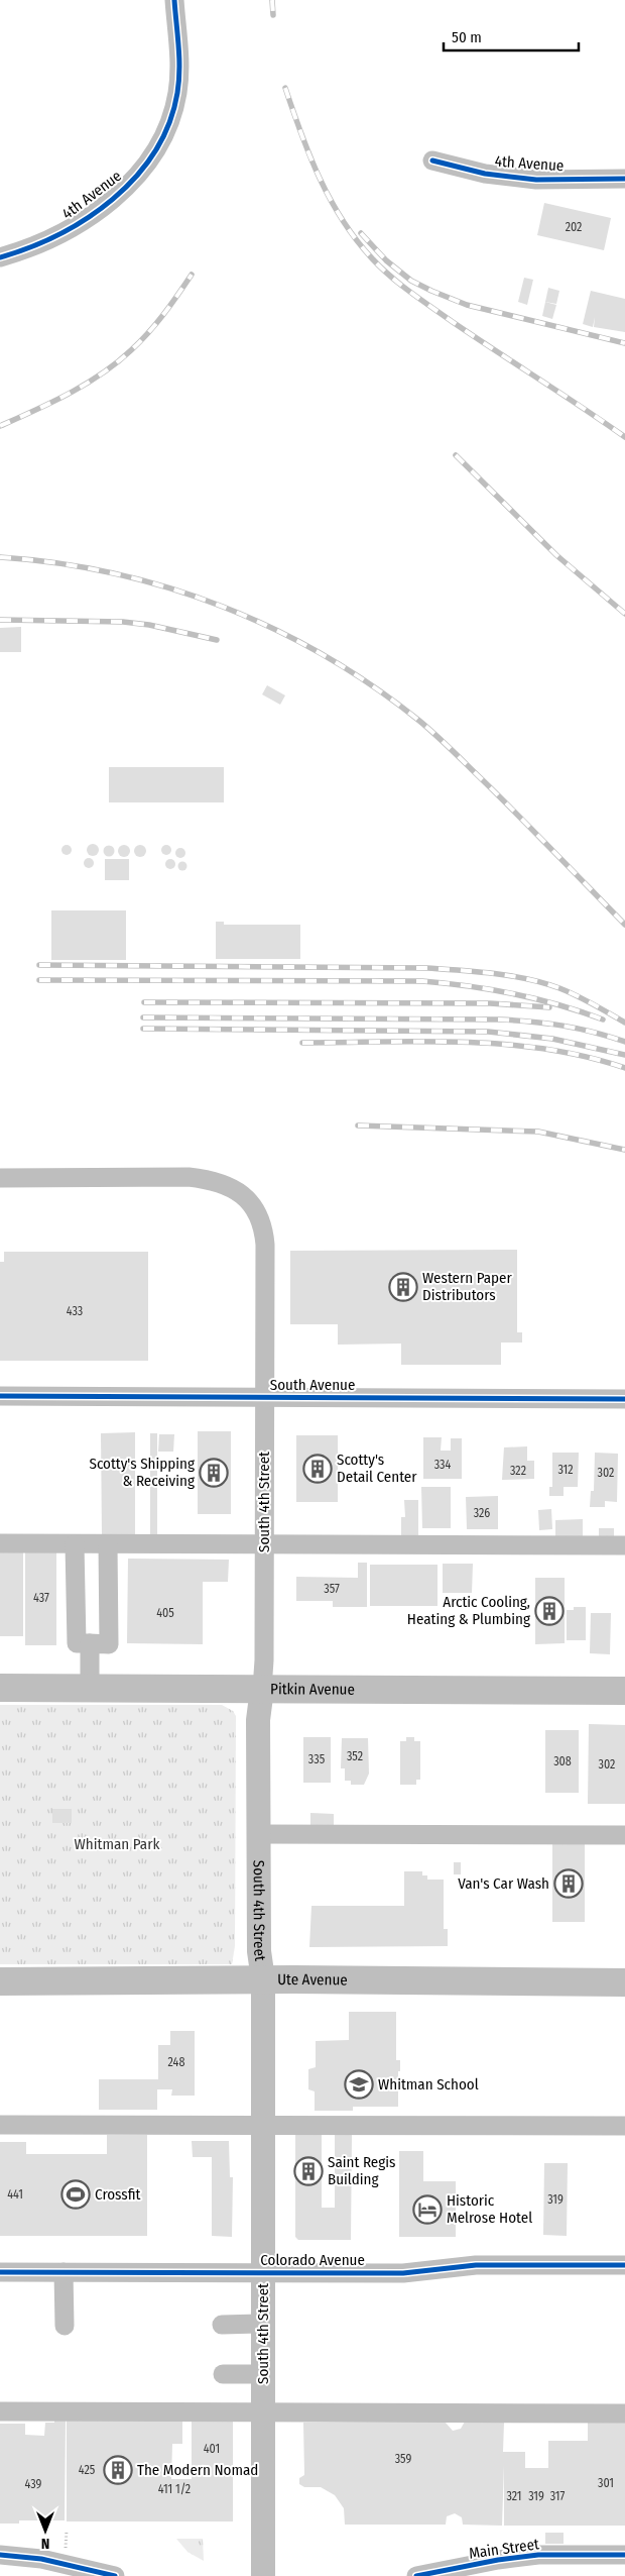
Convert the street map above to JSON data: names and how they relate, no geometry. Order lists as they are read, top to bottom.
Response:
{
  "streets": {
    "highway": ["Pitkin Avenue", "Ute Avenue"],
    "main road": ["South 4th Street"],
    "street": [
      "4th Avenue",
      "South Avenue",
      "Colorado Avenue",
      "Main Street"
    ]
  },
  "crossings": [
    ["South Avenue", "South 4th Street"],
    ["South 4th Street", "Pitkin Avenue"],
    ["South 4th Street", "Ute Avenue"],
    ["South 4th Street", "Colorado Avenue"]
  ],
  "parks": ["Whitman Park"],
  "places": {
    "building": [
      "Western Paper Distributors",
      "Scotty's Detail Center",
      "Scotty's Shipping & Receiving",
      "Arctic Cooling, Heating & Plumbing",
      "Van's Car Wash",
      "Saint Regis Building",
      "The Modern Nomad"
    ],
    "school or university": ["Whitman School"],
    "sports": ["Crossfit"],
    "hotel": ["Historic Melrose Hotel"]
  },
  "house_numbers": [
    "202",
    "433",
    "334",
    "312",
    "322",
    "302",
    "326",
    "357",
    "437",
    "405",
    "352",
    "335",
    "308",
    "302",
    "248",
    "441",
    "319",
    "401",
    "359",
    "425",
    "301",
    "439",
    "411 1/2",
    "321",
    "319",
    "317"
  ],
  "scale_bar": "50 m",
  "north": "bottom"
}
